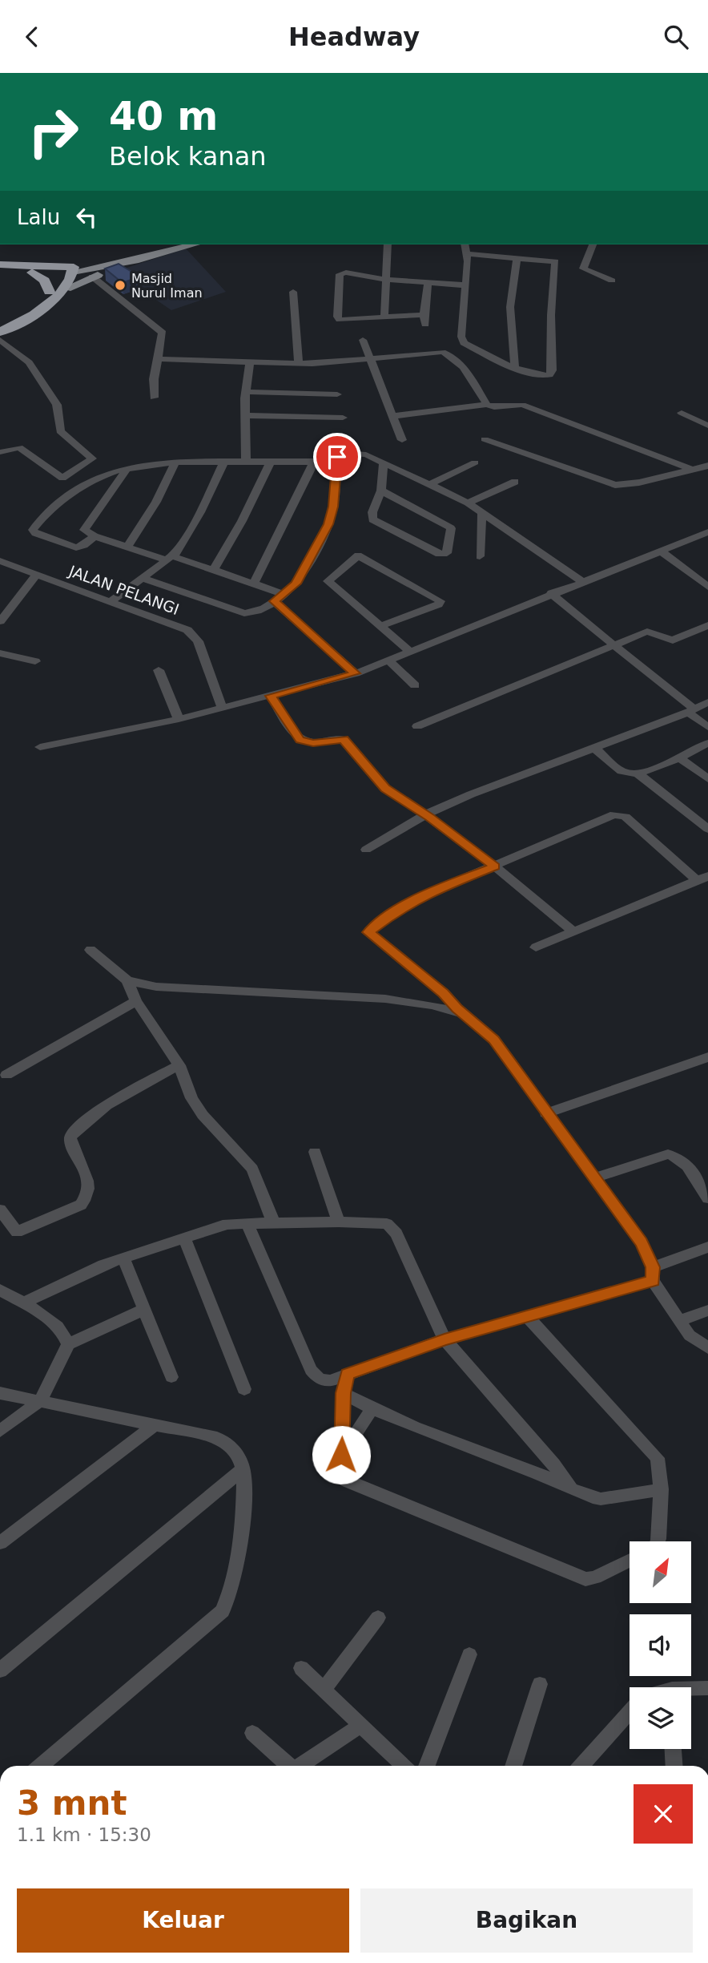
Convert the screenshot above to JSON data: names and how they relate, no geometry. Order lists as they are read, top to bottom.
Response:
{
  "streets": {
    "street": ["JALAN PELANGI"]
  },
  "places": ["Masjid Nurul Iman"],
  "north": "top right",
  "page": {
    "header": "Headway",
    "turn": ["40 m", "Belok kanan"],
    "then": "Lalu",
    "heading": ["3 mnt", "1.1 km · 15:30"],
    "buttons": ["Keluar", "Bagikan"]
  }
}
